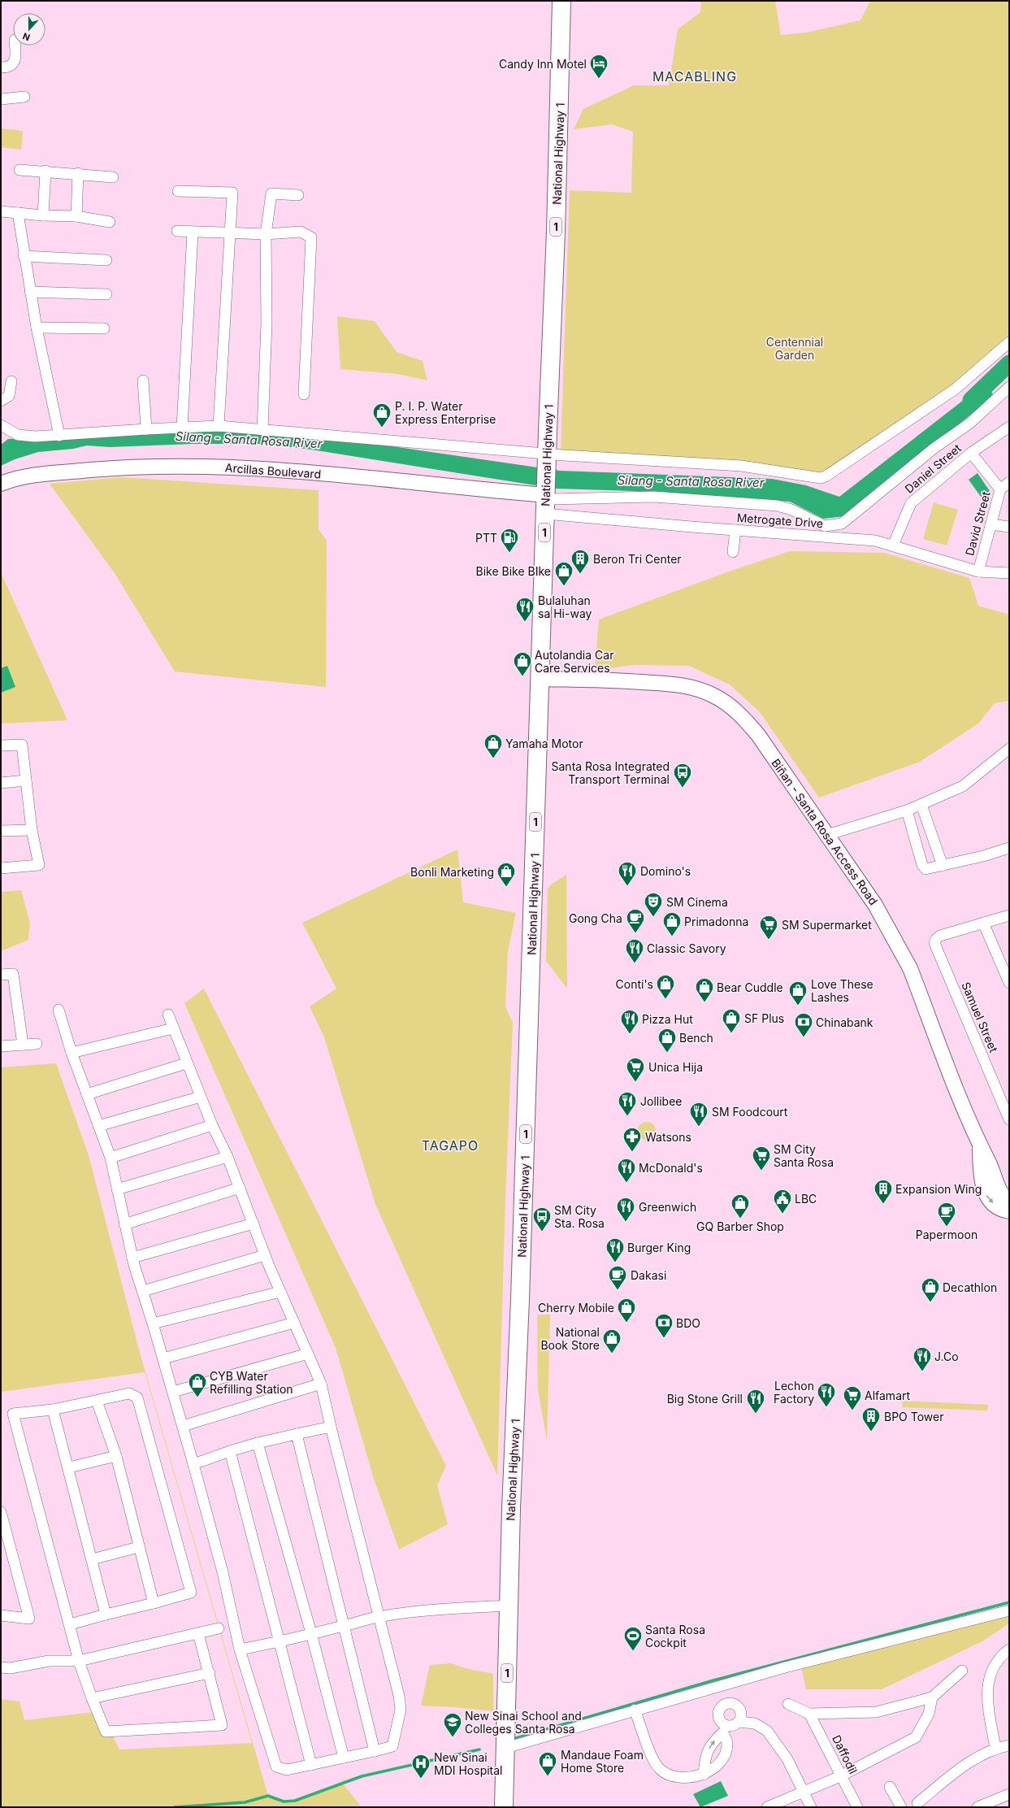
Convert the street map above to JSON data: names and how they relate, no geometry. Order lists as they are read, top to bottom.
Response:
{
  "streets": {
    "highway": ["National Highway 1", "1"],
    "main road": ["Arcillas Boulevard", "Biñan - Santa Rosa Access Road"],
    "street": [
      "Daniel Street",
      "Metrogate Drive",
      "David Street",
      "Samuel Street",
      "Daffodil"
    ]
  },
  "crossings": [
    ["National Highway 1", "Arcillas Boulevard"],
    ["National Highway 1", "Metrogate Drive"],
    ["National Highway 1", "Biñan - Santa Rosa Access Road"],
    ["Daniel Street", "Metrogate Drive"],
    ["Daniel Street", "David Street"],
    ["Arcillas Boulevard", "Metrogate Drive"],
    ["Metrogate Drive", "David Street"]
  ],
  "districts": ["MACABLING", "TAGAPO"],
  "water": ["Silang - Santa Rosa River"],
  "parks": ["Centennial Garden"],
  "places": {
    "hotel": ["Candy Inn Motel"],
    "shop": [
      "P. I. P. Water Express Enterprise",
      "Bike Bike BIke",
      "Autolandia Car Care Services",
      "Yamaha Motor",
      "Bonli Marketing",
      "Primadonna",
      "Conti's",
      "Bear Cuddle",
      "Love These Lashes",
      "SF Plus",
      "Bench",
      "GQ Barber Shop",
      "Decathlon",
      "Cherry Mobile",
      "National Book Store",
      "CYB Water Refilling Station",
      "Mandaue Foam Home Store"
    ],
    "fuel station": ["PTT"],
    "building": ["Beron Tri Center", "Expansion Wing", "BPO Tower"],
    "restaurant": [
      "Bulaluhan sa Hi-way",
      "Domino's",
      "Classic Savory",
      "Pizza Hut",
      "Jollibee",
      "SM Foodcourt",
      "McDonald's",
      "Greenwich",
      "Burger King",
      "J.Co",
      "Lechon Factory",
      "Big Stone Grill"
    ],
    "bus stop": ["Santa Rosa Integrated Transport Terminal", "SM City Sta. Rosa"],
    "theatre": ["SM Cinema"],
    "cafe": ["Gong Cha", "Papermoon", "Dakasi"],
    "supermarket": [
      "SM Supermarket",
      "Unica Hija",
      "SM City Santa Rosa",
      "Alfamart"
    ],
    "bank": ["Chinabank", "BDO"],
    "pharmacy": ["Watsons"],
    "public building": ["LBC"],
    "sports": ["Santa Rosa Cockpit"],
    "school or university": ["New Sinai School and Colleges Santa Rosa"],
    "hospital": ["New Sinai MDI Hospital"]
  },
  "north": "bottom"
}
